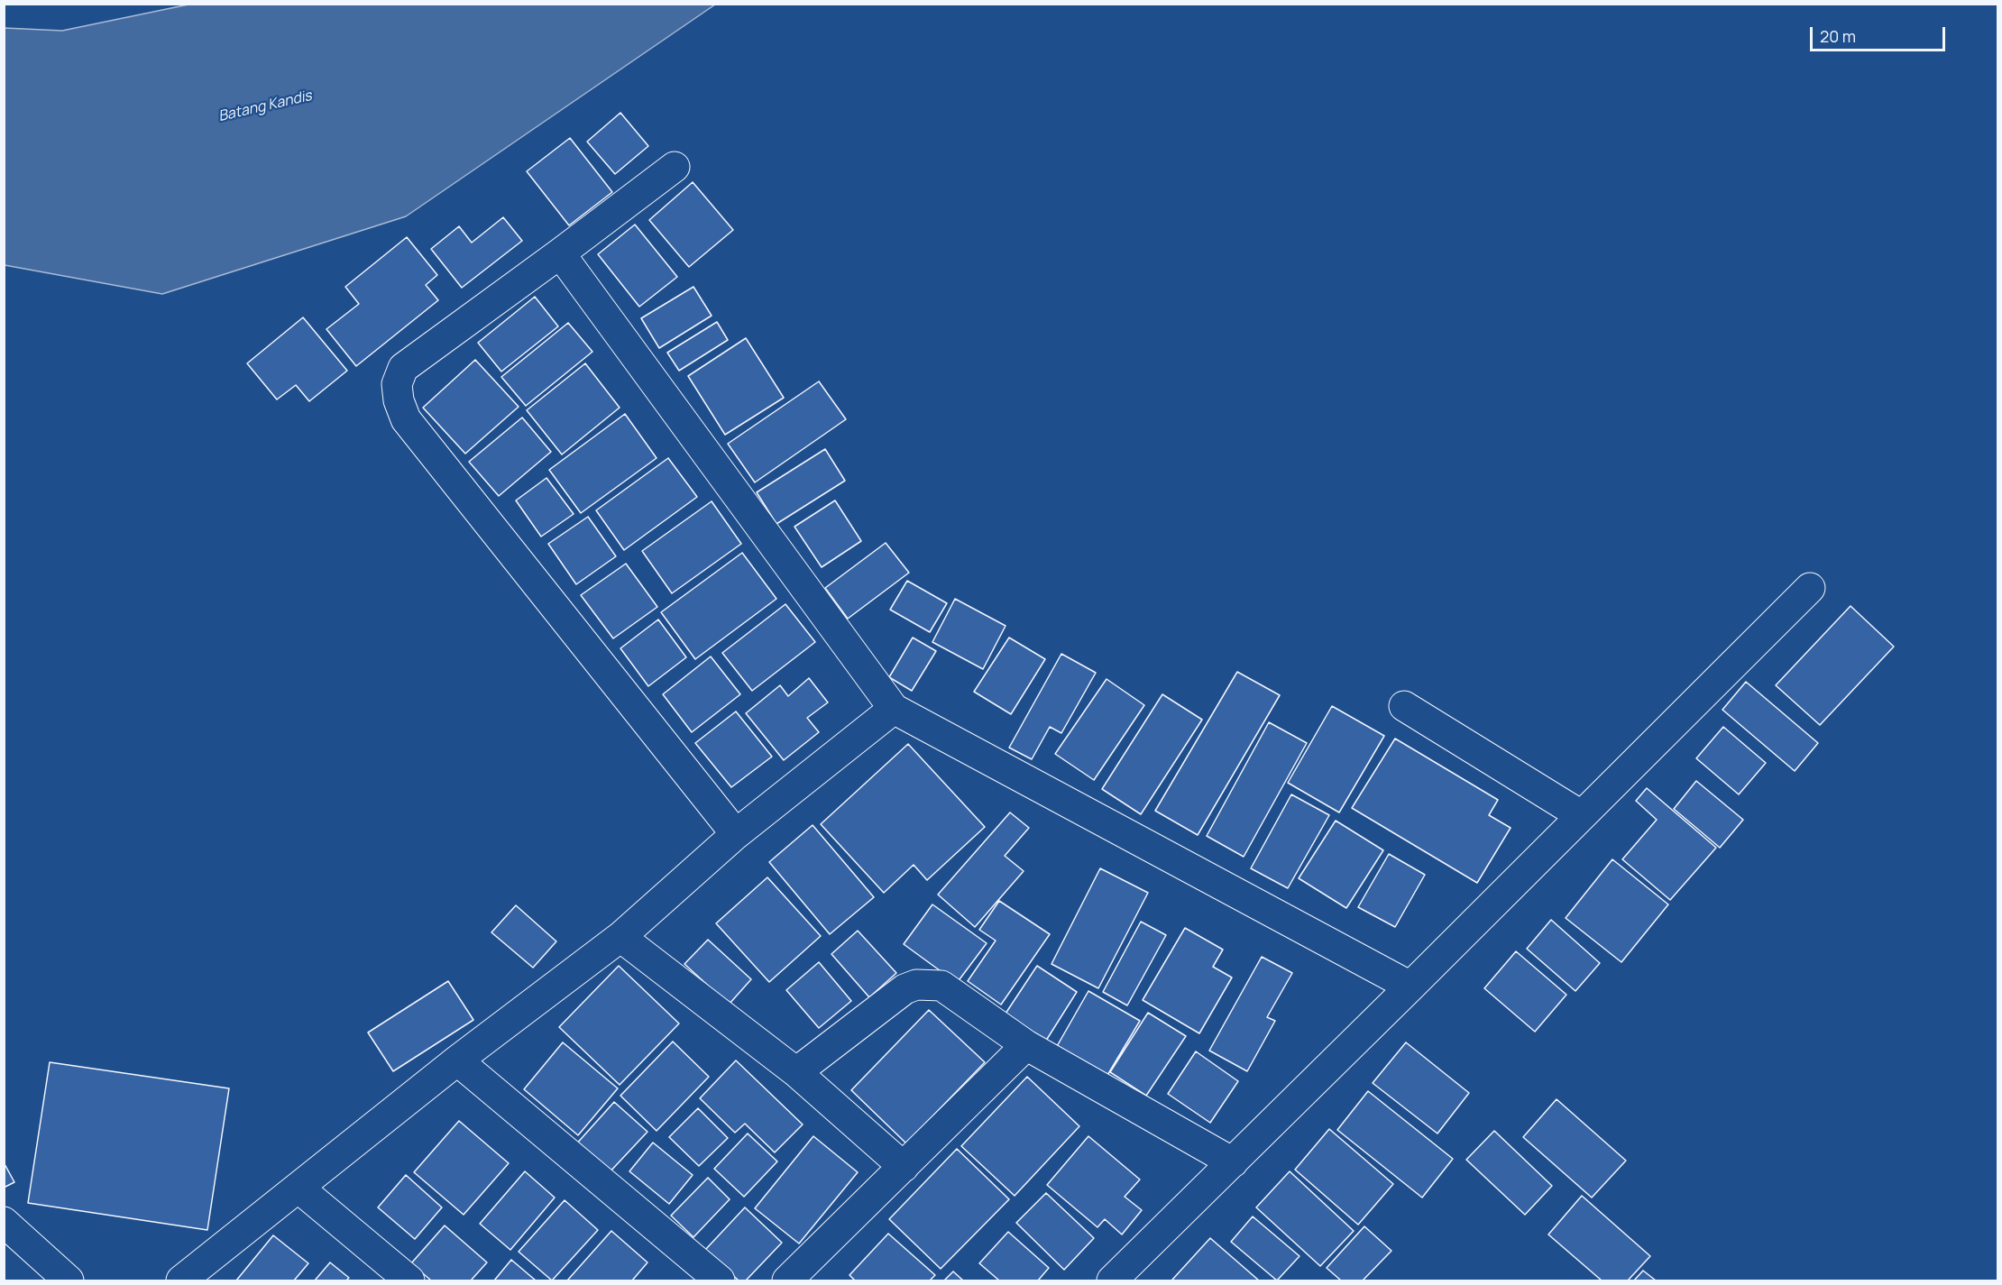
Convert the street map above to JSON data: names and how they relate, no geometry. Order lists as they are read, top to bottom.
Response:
{
  "water": ["Batang Kandis"],
  "scale_bar": "20 m"
}
